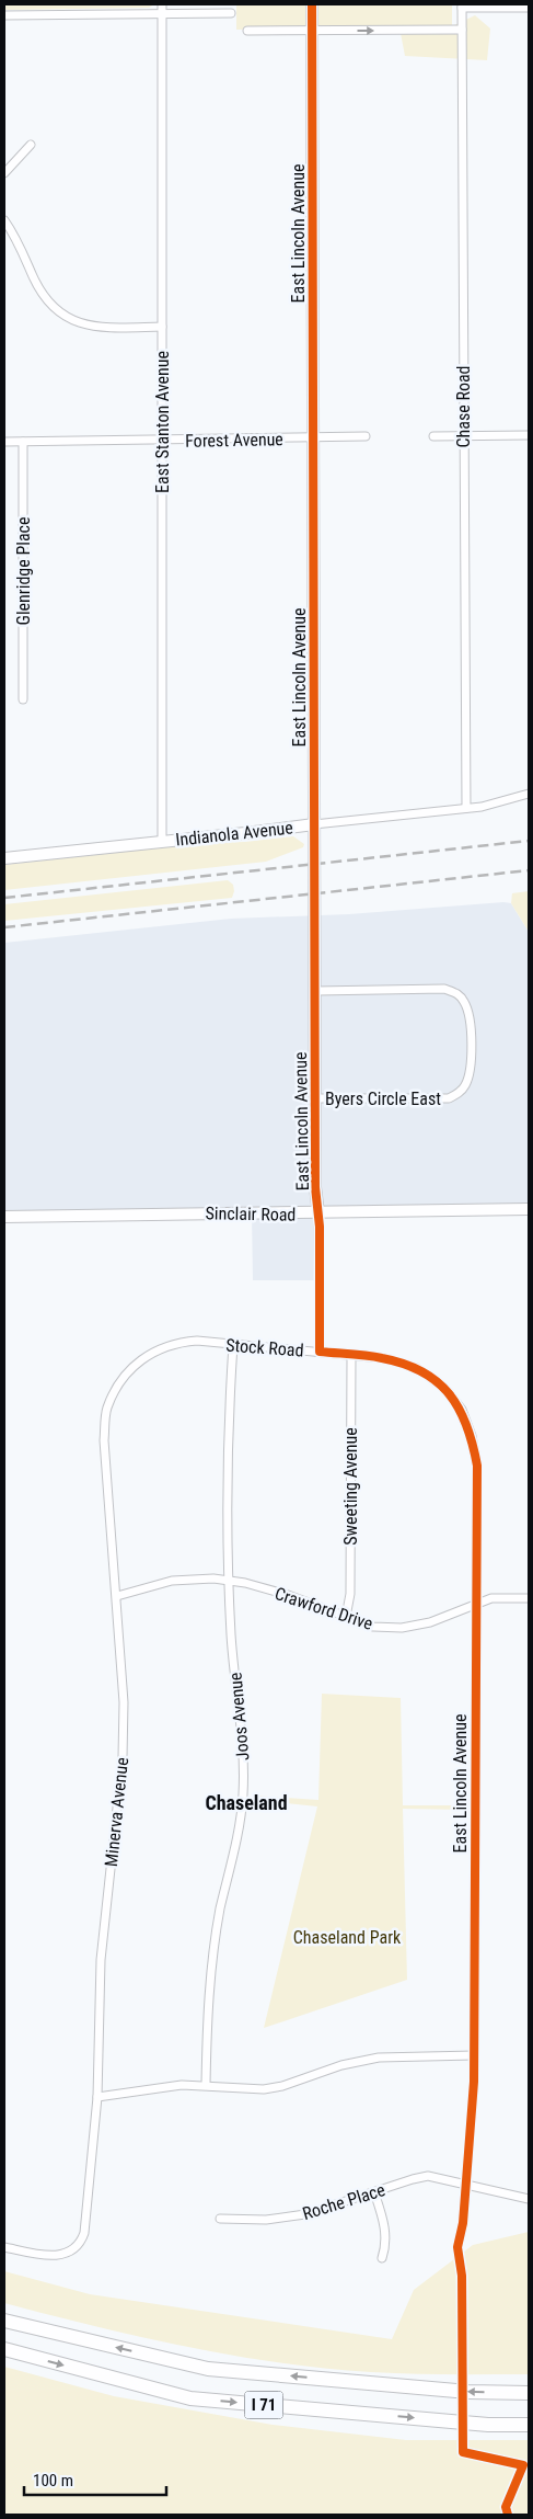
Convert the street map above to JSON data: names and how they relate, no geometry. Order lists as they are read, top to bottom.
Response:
{
  "streets": {
    "highway": ["I 71"],
    "main road": ["East Lincoln Avenue", "Indianola Avenue", "Sinclair Road"],
    "street": [
      "Chase Road",
      "East Stanton Avenue",
      "Forest Avenue",
      "Glenridge Place",
      "Byers Circle East",
      "Stock Road",
      "Sweeting Avenue",
      "Crawford Drive",
      "Joos Avenue",
      "Minerva Avenue",
      "Roche Place"
    ]
  },
  "crossings": [
    ["East Lincoln Avenue", "Forest Avenue"],
    ["East Lincoln Avenue", "Indianola Avenue"],
    ["East Lincoln Avenue", "Byers Circle East"],
    ["East Lincoln Avenue", "Sinclair Road"],
    ["East Lincoln Avenue", "Stock Road"],
    ["East Lincoln Avenue", "Crawford Drive"],
    ["East Lincoln Avenue", "Roche Place"],
    ["Chase Road", "Indianola Avenue"],
    ["East Stanton Avenue", "Forest Avenue"],
    ["East Stanton Avenue", "Indianola Avenue"],
    ["Forest Avenue", "Glenridge Place"],
    ["Stock Road", "Sweeting Avenue"],
    ["Stock Road", "Joos Avenue"],
    ["Stock Road", "Minerva Avenue"],
    ["Sweeting Avenue", "Crawford Drive"],
    ["Crawford Drive", "Joos Avenue"],
    ["Crawford Drive", "Minerva Avenue"]
  ],
  "districts": ["Chaseland"],
  "parks": ["Chaseland Park"],
  "scale_bar": "100 m"
}
